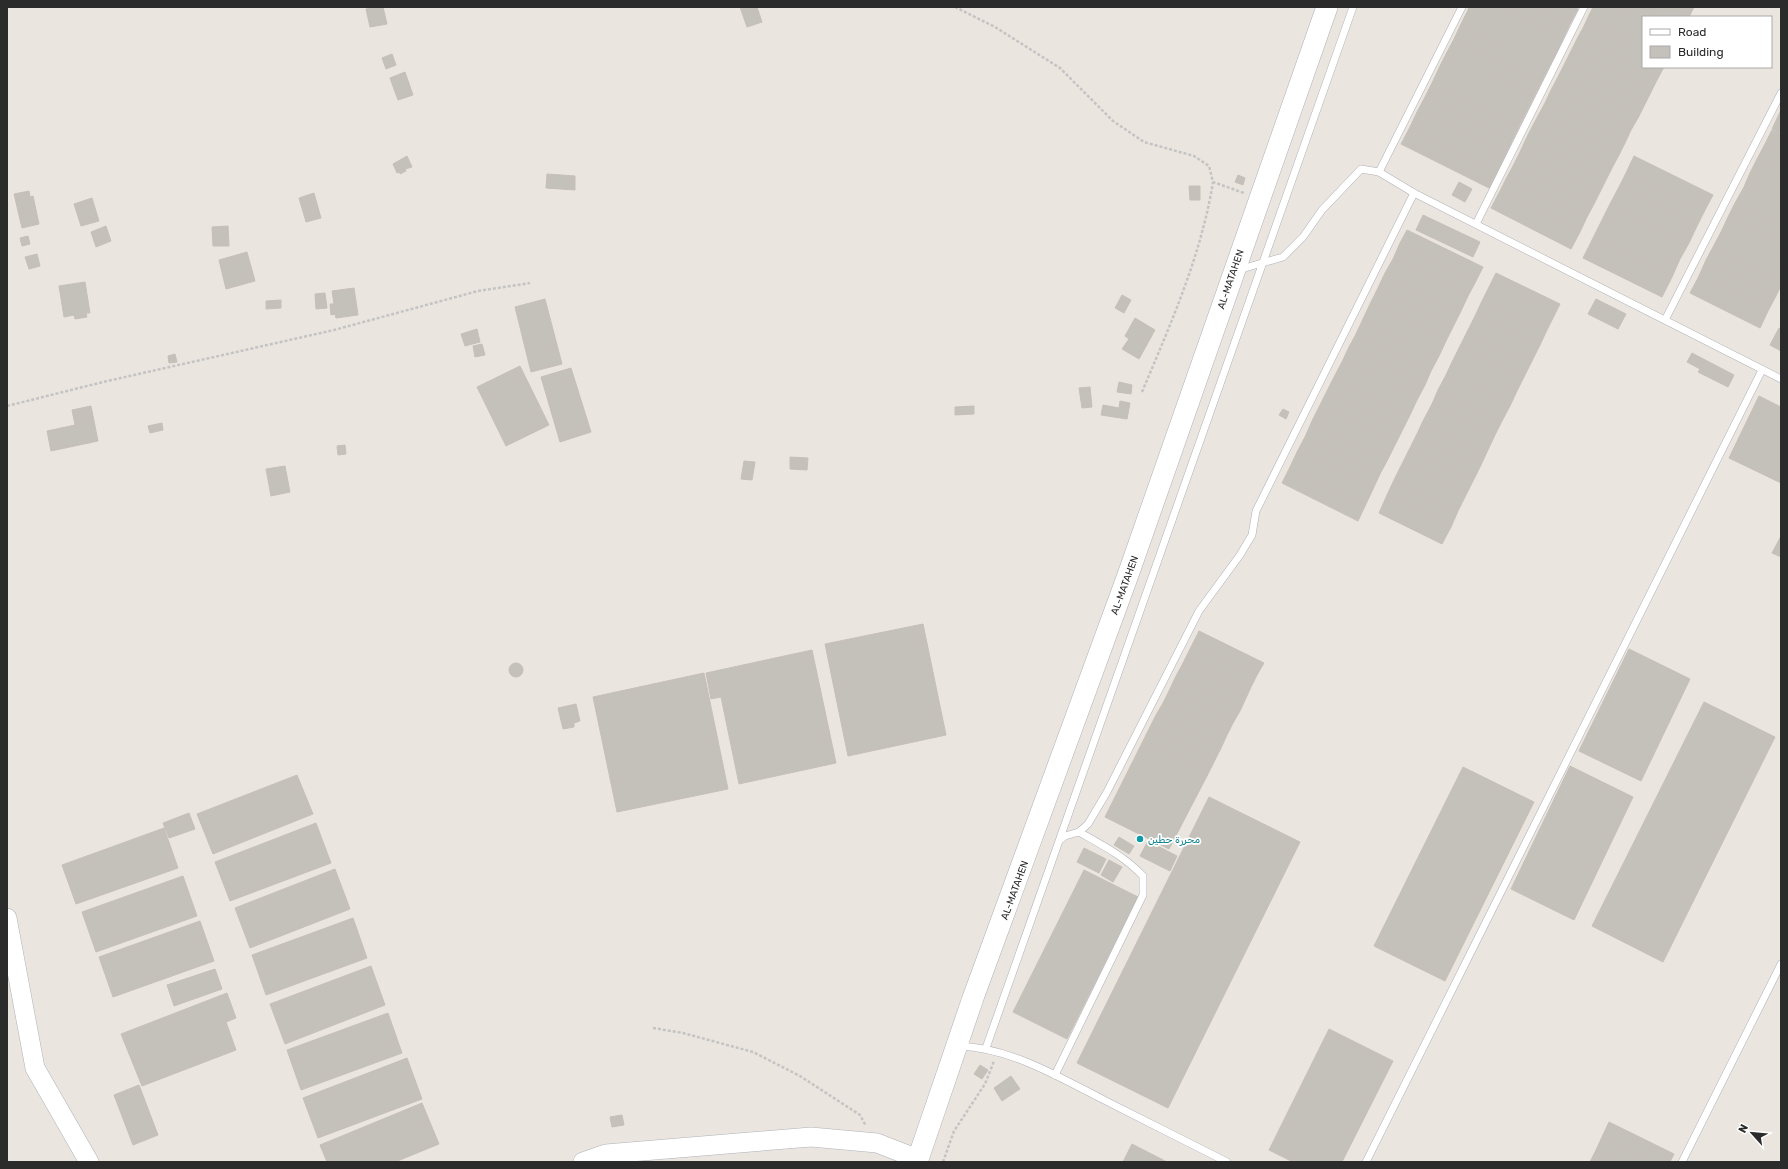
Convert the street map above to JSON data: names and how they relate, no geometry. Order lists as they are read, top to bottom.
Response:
{
  "streets": {
    "main road": ["AL-MATAHEN"]
  },
  "places": ["محررة حطين"],
  "legend": ["Road", "Building"],
  "north": "top left"
}
